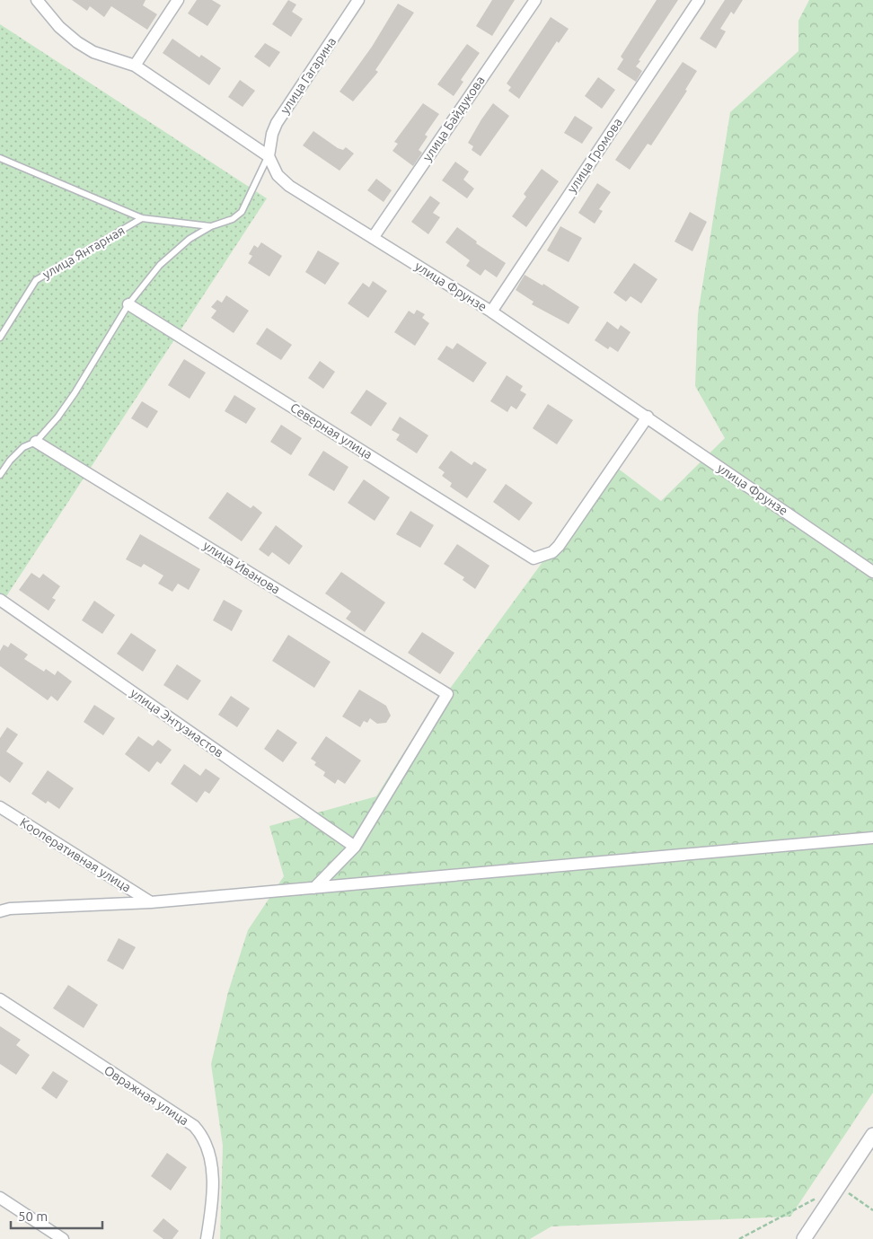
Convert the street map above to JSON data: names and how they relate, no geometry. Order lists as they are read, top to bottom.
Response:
{
  "streets": {
    "street": [
      "улица Гагарина",
      "улица Байдукова",
      "улица Громова",
      "улица Фрунзе",
      "Северная улица",
      "улица Иванова",
      "улица Энтузиастов",
      "Кооперативная улица",
      "Овражная улица"
    ],
    "lane": ["улица Янтарная"]
  },
  "crossings": [
    ["улица Гагарина", "улица Фрунзе"],
    ["улица Байдукова", "улица Фрунзе"],
    ["улица Громова", "улица Фрунзе"],
    ["улица Фрунзе", "Северная улица"],
    ["улица Иванова", "улица Энтузиастов"]
  ],
  "scale_bar": "50 m"
}
